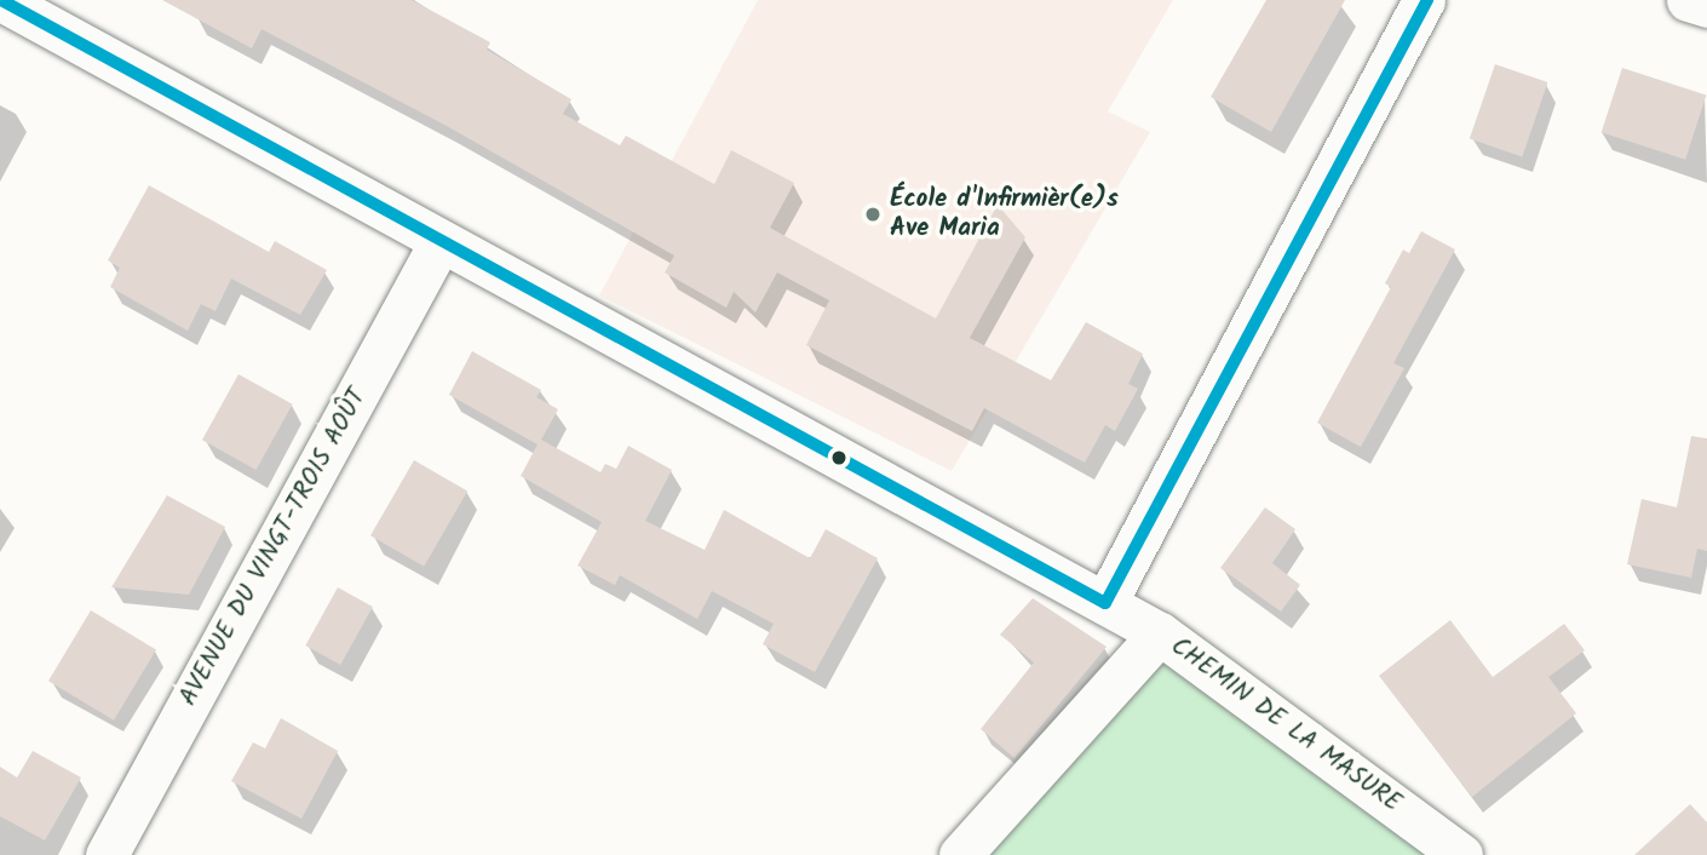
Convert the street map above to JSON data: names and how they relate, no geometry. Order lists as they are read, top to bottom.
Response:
{
  "streets": {
    "street": ["AVENUE DU VINGT-TROIS AOÛT", "CHEMIN DE LA MASURE"]
  },
  "crossings": [
    ["AVENUE DU VINGT-TROIS AOÛT", "CHEMIN DE LA MASURE"]
  ],
  "places": ["École d'Infirmièr(e)s Ave Maria"]
}
